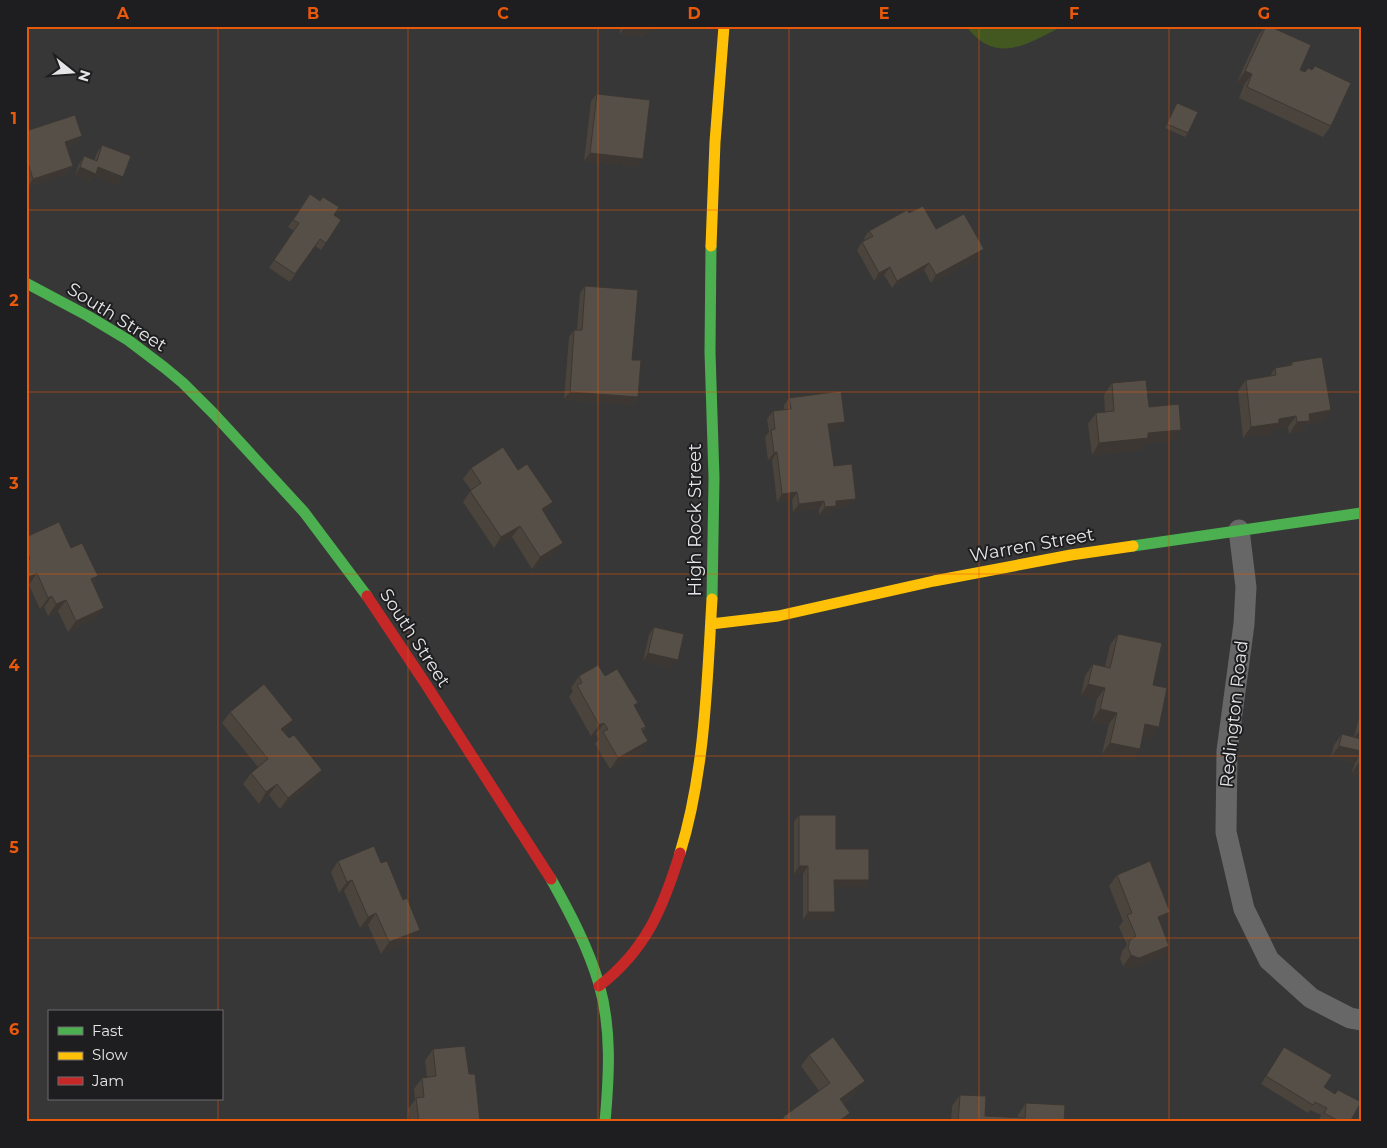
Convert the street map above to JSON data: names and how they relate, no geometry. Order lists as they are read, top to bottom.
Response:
{
  "streets": {
    "street": [
      "South Street",
      "High Rock Street",
      "Warren Street",
      "Redington Road"
    ]
  },
  "crossings": [
    ["South Street", "High Rock Street"],
    ["High Rock Street", "Warren Street"],
    ["Warren Street", "Redington Road"]
  ],
  "legend": ["Fast", "Slow", "Jam"],
  "north": "right",
  "grid": {
    "columns": [
      "A",
      "B",
      "C",
      "D",
      "E",
      "F",
      "G"
    ],
    "rows": [
      "1",
      "2",
      "3",
      "4",
      "5",
      "6"
    ]
  }
}
